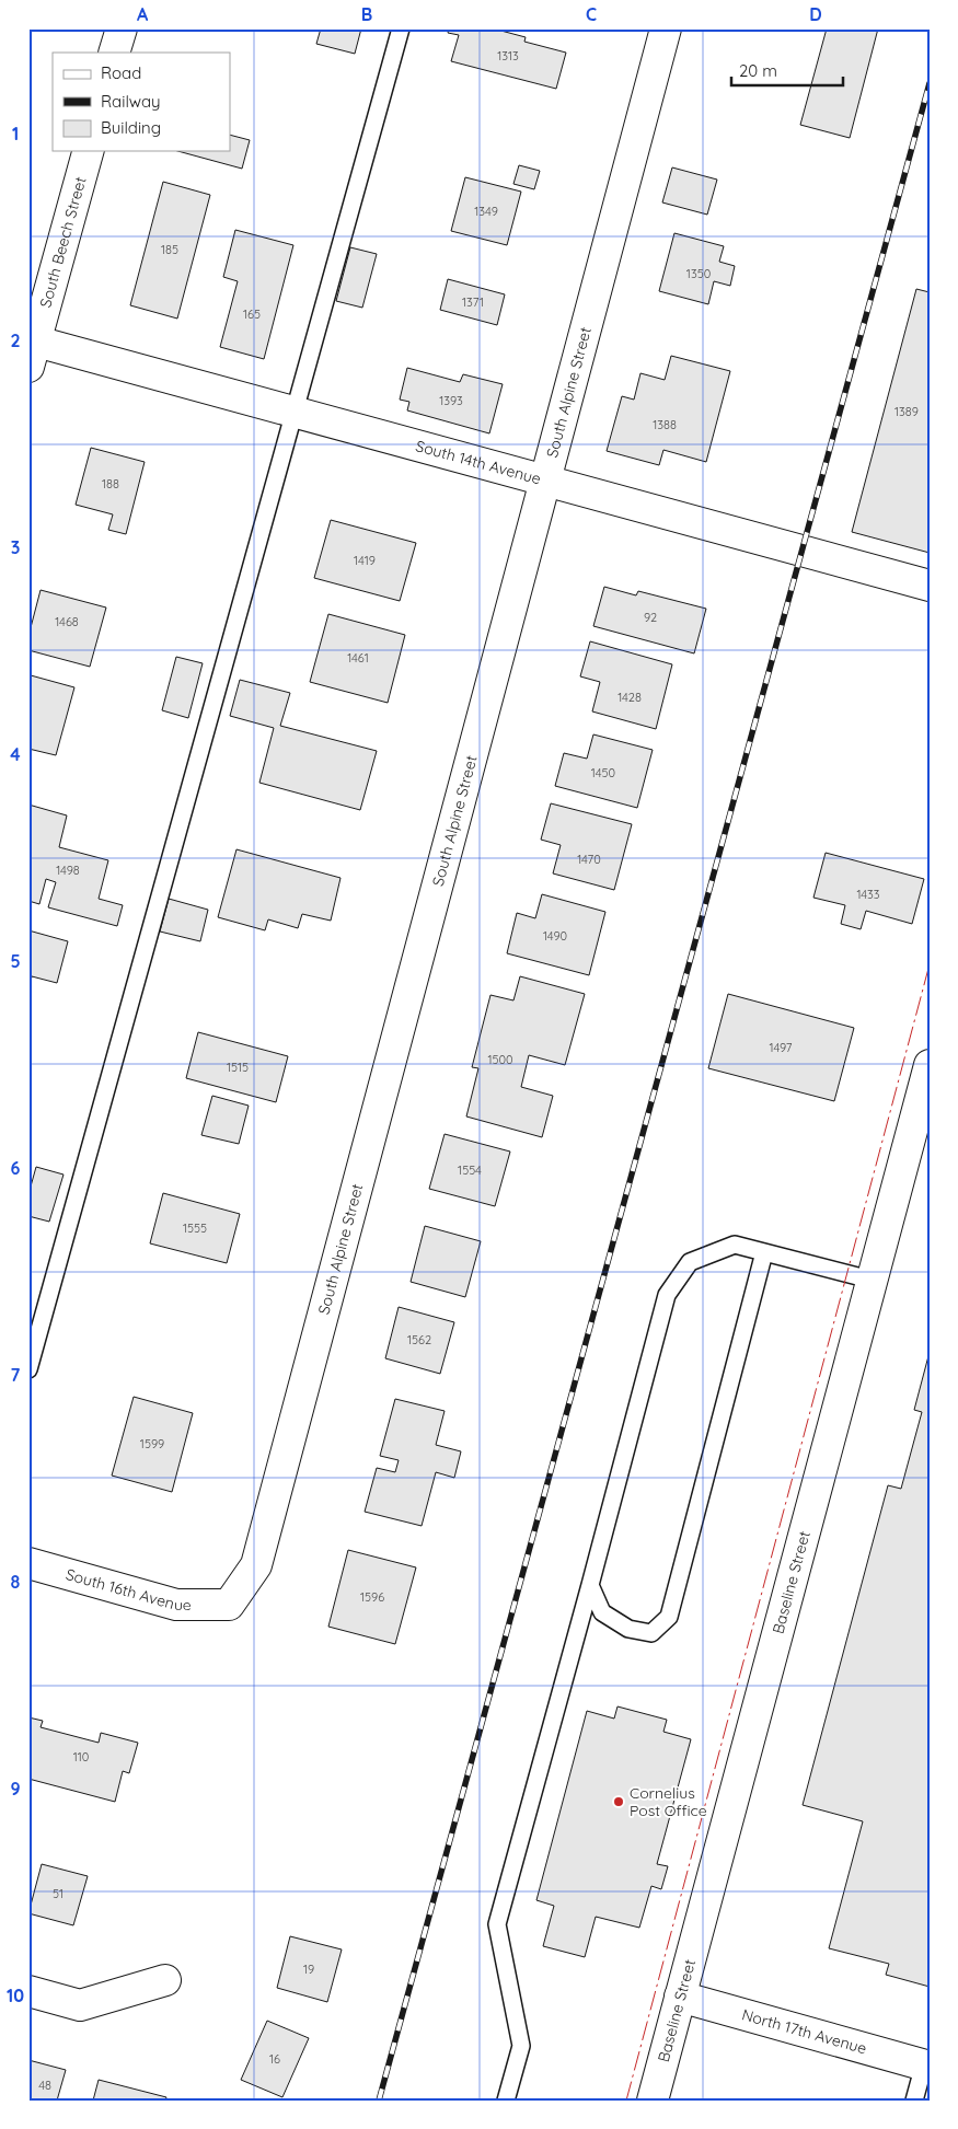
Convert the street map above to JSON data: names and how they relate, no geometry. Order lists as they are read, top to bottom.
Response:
{
  "streets": {
    "main road": [
      "South Beech Street",
      "South Alpine Street",
      "South 14th Avenue",
      "Baseline Street",
      "South 16th Avenue",
      "North 17th Avenue"
    ]
  },
  "crossings": [
    ["South Beech Street", "South 14th Avenue"],
    ["South Alpine Street", "South 14th Avenue"],
    ["South Alpine Street", "South 16th Avenue"],
    ["Baseline Street", "North 17th Avenue"]
  ],
  "places": ["Cornelius Post Office"],
  "house_numbers": [
    "1313",
    "1349",
    "185",
    "1350",
    "1371",
    "165",
    "1393",
    "1389",
    "1388",
    "188",
    "1419",
    "92",
    "1468",
    "1461",
    "1428",
    "1450",
    "1470",
    "1498",
    "1433",
    "1490",
    "1497",
    "1500",
    "1515",
    "1554",
    "1555",
    "1562",
    "1599",
    "1596",
    "110",
    "51",
    "19",
    "16",
    "48"
  ],
  "legend": ["Road", "Railway", "Building"],
  "scale_bar": "20 m",
  "grid": {
    "columns": [
      "A",
      "B",
      "C",
      "D"
    ],
    "rows": [
      "1",
      "2",
      "3",
      "4",
      "5",
      "6",
      "7",
      "8",
      "9",
      "10"
    ]
  }
}
